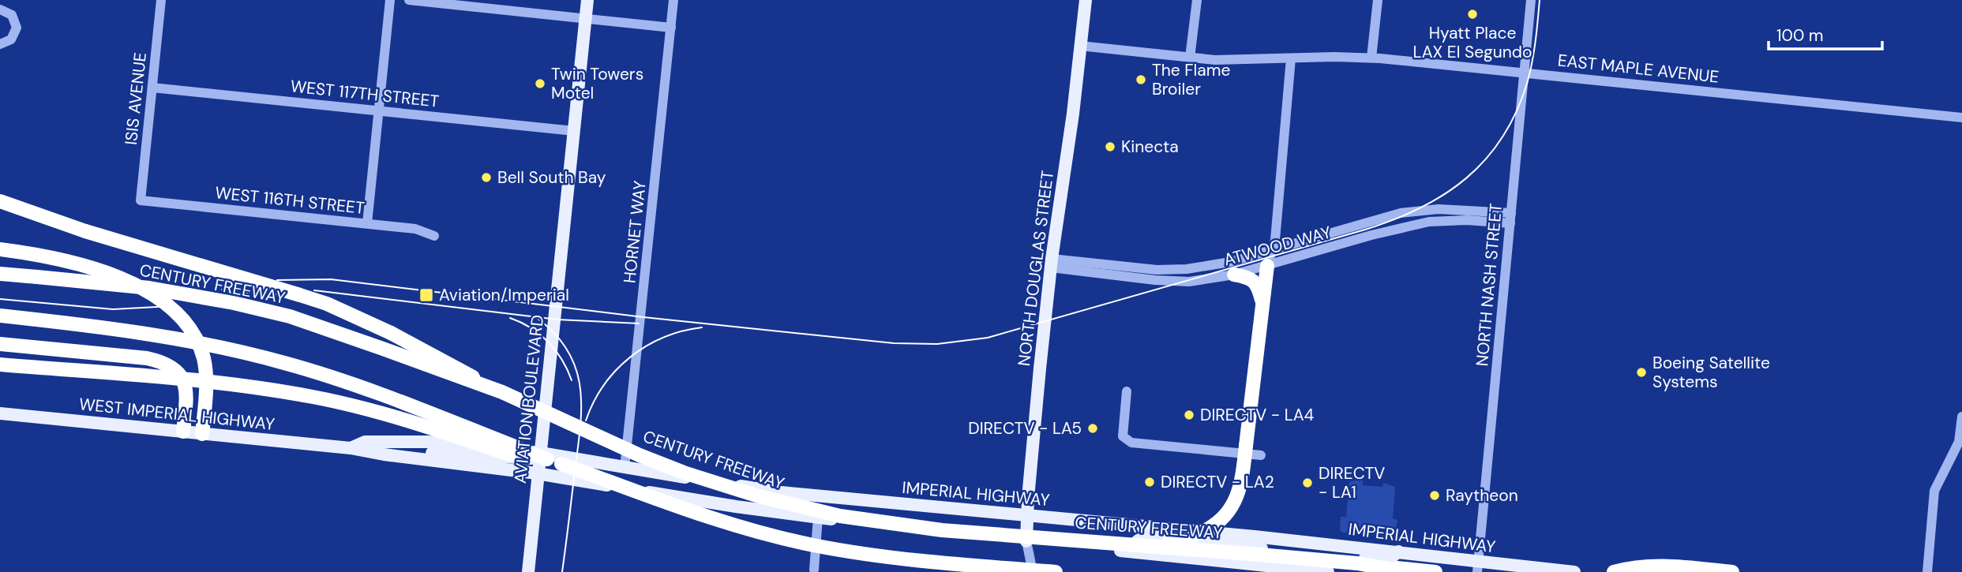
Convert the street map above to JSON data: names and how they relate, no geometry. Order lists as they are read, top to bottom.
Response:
{
  "streets": {
    "highway": ["CENTURY FREEWAY"],
    "main road": [
      "NORTH DOUGLAS STREET",
      "AVIATION BOULEVARD",
      "WEST IMPERIAL HIGHWAY",
      "IMPERIAL HIGHWAY"
    ],
    "street": [
      "EAST MAPLE AVENUE",
      "WEST 117TH STREET",
      "ISIS AVENUE",
      "WEST 116TH STREET",
      "HORNET WAY",
      "ATWOOD WAY",
      "NORTH NASH STREET"
    ]
  },
  "crossings": [
    ["EAST MAPLE AVENUE", "NORTH DOUGLAS STREET"],
    ["EAST MAPLE AVENUE", "NORTH NASH STREET"],
    ["WEST 117TH STREET", "ISIS AVENUE"],
    ["WEST 117TH STREET", "AVIATION BOULEVARD"],
    ["ISIS AVENUE", "WEST 116TH STREET"],
    ["HORNET WAY", "IMPERIAL HIGHWAY"],
    ["ATWOOD WAY", "NORTH DOUGLAS STREET"],
    ["ATWOOD WAY", "NORTH NASH STREET"],
    ["NORTH DOUGLAS STREET", "IMPERIAL HIGHWAY"],
    ["NORTH NASH STREET", "IMPERIAL HIGHWAY"],
    ["AVIATION BOULEVARD", "WEST IMPERIAL HIGHWAY"],
    ["AVIATION BOULEVARD", "IMPERIAL HIGHWAY"],
    ["WEST IMPERIAL HIGHWAY", "IMPERIAL HIGHWAY"]
  ],
  "places": {
    "other": [
      "Hyatt Place LAX El Segundo",
      "The Flame Broiler",
      "Twin Towers Motel",
      "Kinecta",
      "Bell South Bay",
      "Boeing Satellite Systems",
      "DIRECTV - LA4",
      "DIRECTV - LA5",
      "DIRECTV - LA2",
      "DIRECTV - LA1",
      "Raytheon"
    ],
    "transit": ["Aviation/Imperial"]
  },
  "scale_bar": "100 m"
}
